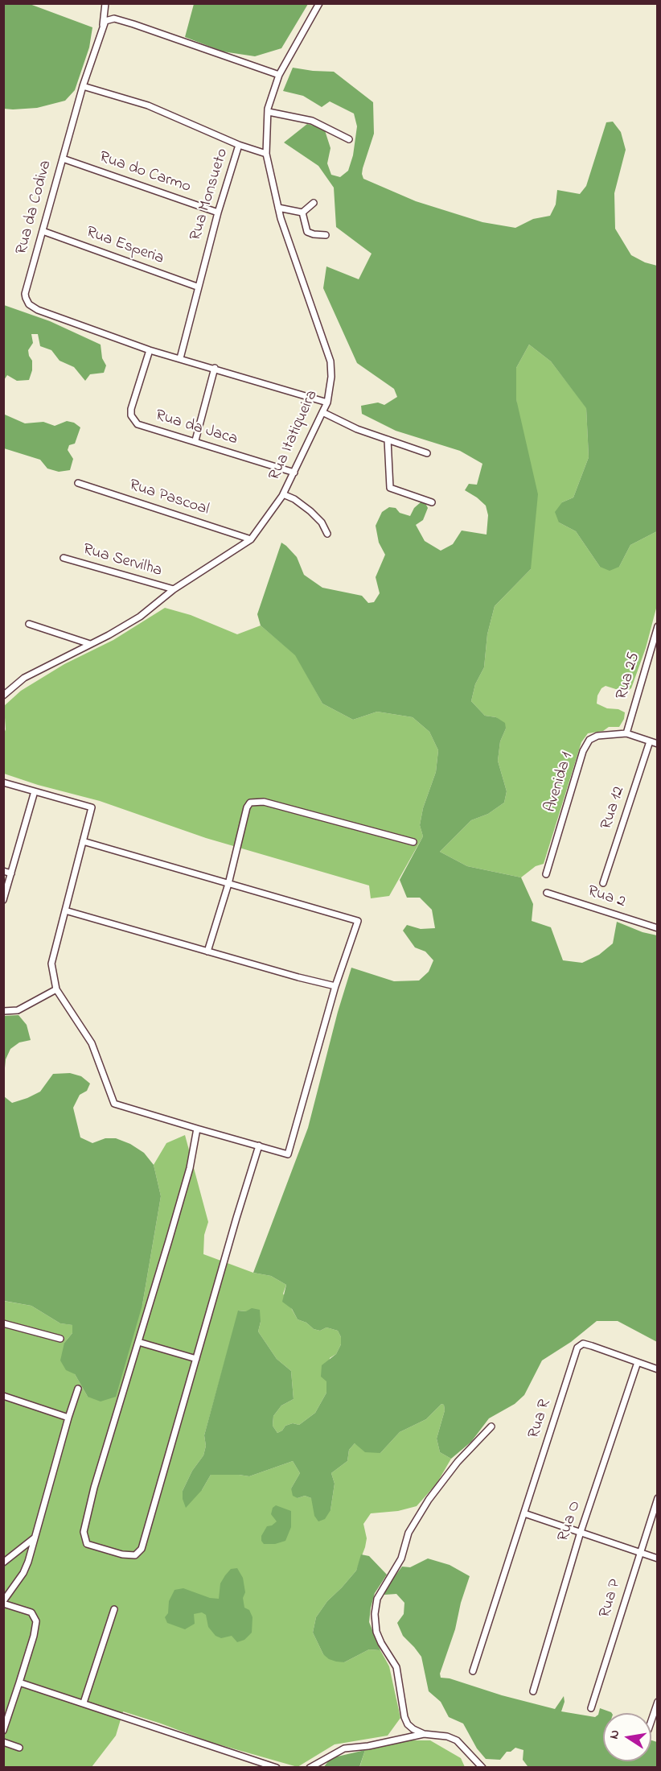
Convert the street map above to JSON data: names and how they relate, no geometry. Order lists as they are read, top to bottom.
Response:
{
  "streets": {
    "street": [
      "Rua do Carmo",
      "Rua Monsueto",
      "Rua da Codiva",
      "Rua Esperia",
      "Rua da Jaca",
      "Rua Itatiqueira",
      "Rua Pascoal",
      "Rua Servilha",
      "Rua 25",
      "Avenida 1",
      "Rua 12",
      "Rua 2",
      "Rua R",
      "Rua O",
      "Rua P"
    ]
  },
  "crossings": [
    ["Rua do Carmo", "Rua Monsueto"],
    ["Rua do Carmo", "Rua da Codiva"],
    ["Rua Monsueto", "Rua da Codiva"],
    ["Rua Monsueto", "Rua Esperia"],
    ["Rua da Codiva", "Rua Esperia"],
    ["Rua da Codiva", "Rua da Jaca"],
    ["Rua da Codiva", "Rua Itatiqueira"],
    ["Rua da Jaca", "Rua Itatiqueira"],
    ["Rua Itatiqueira", "Rua Pascoal"],
    ["Rua Itatiqueira", "Rua Servilha"],
    ["Rua 25", "Avenida 1"],
    ["Avenida 1", "Rua 12"],
    ["Rua R", "Rua O"]
  ],
  "north": "left"
}
